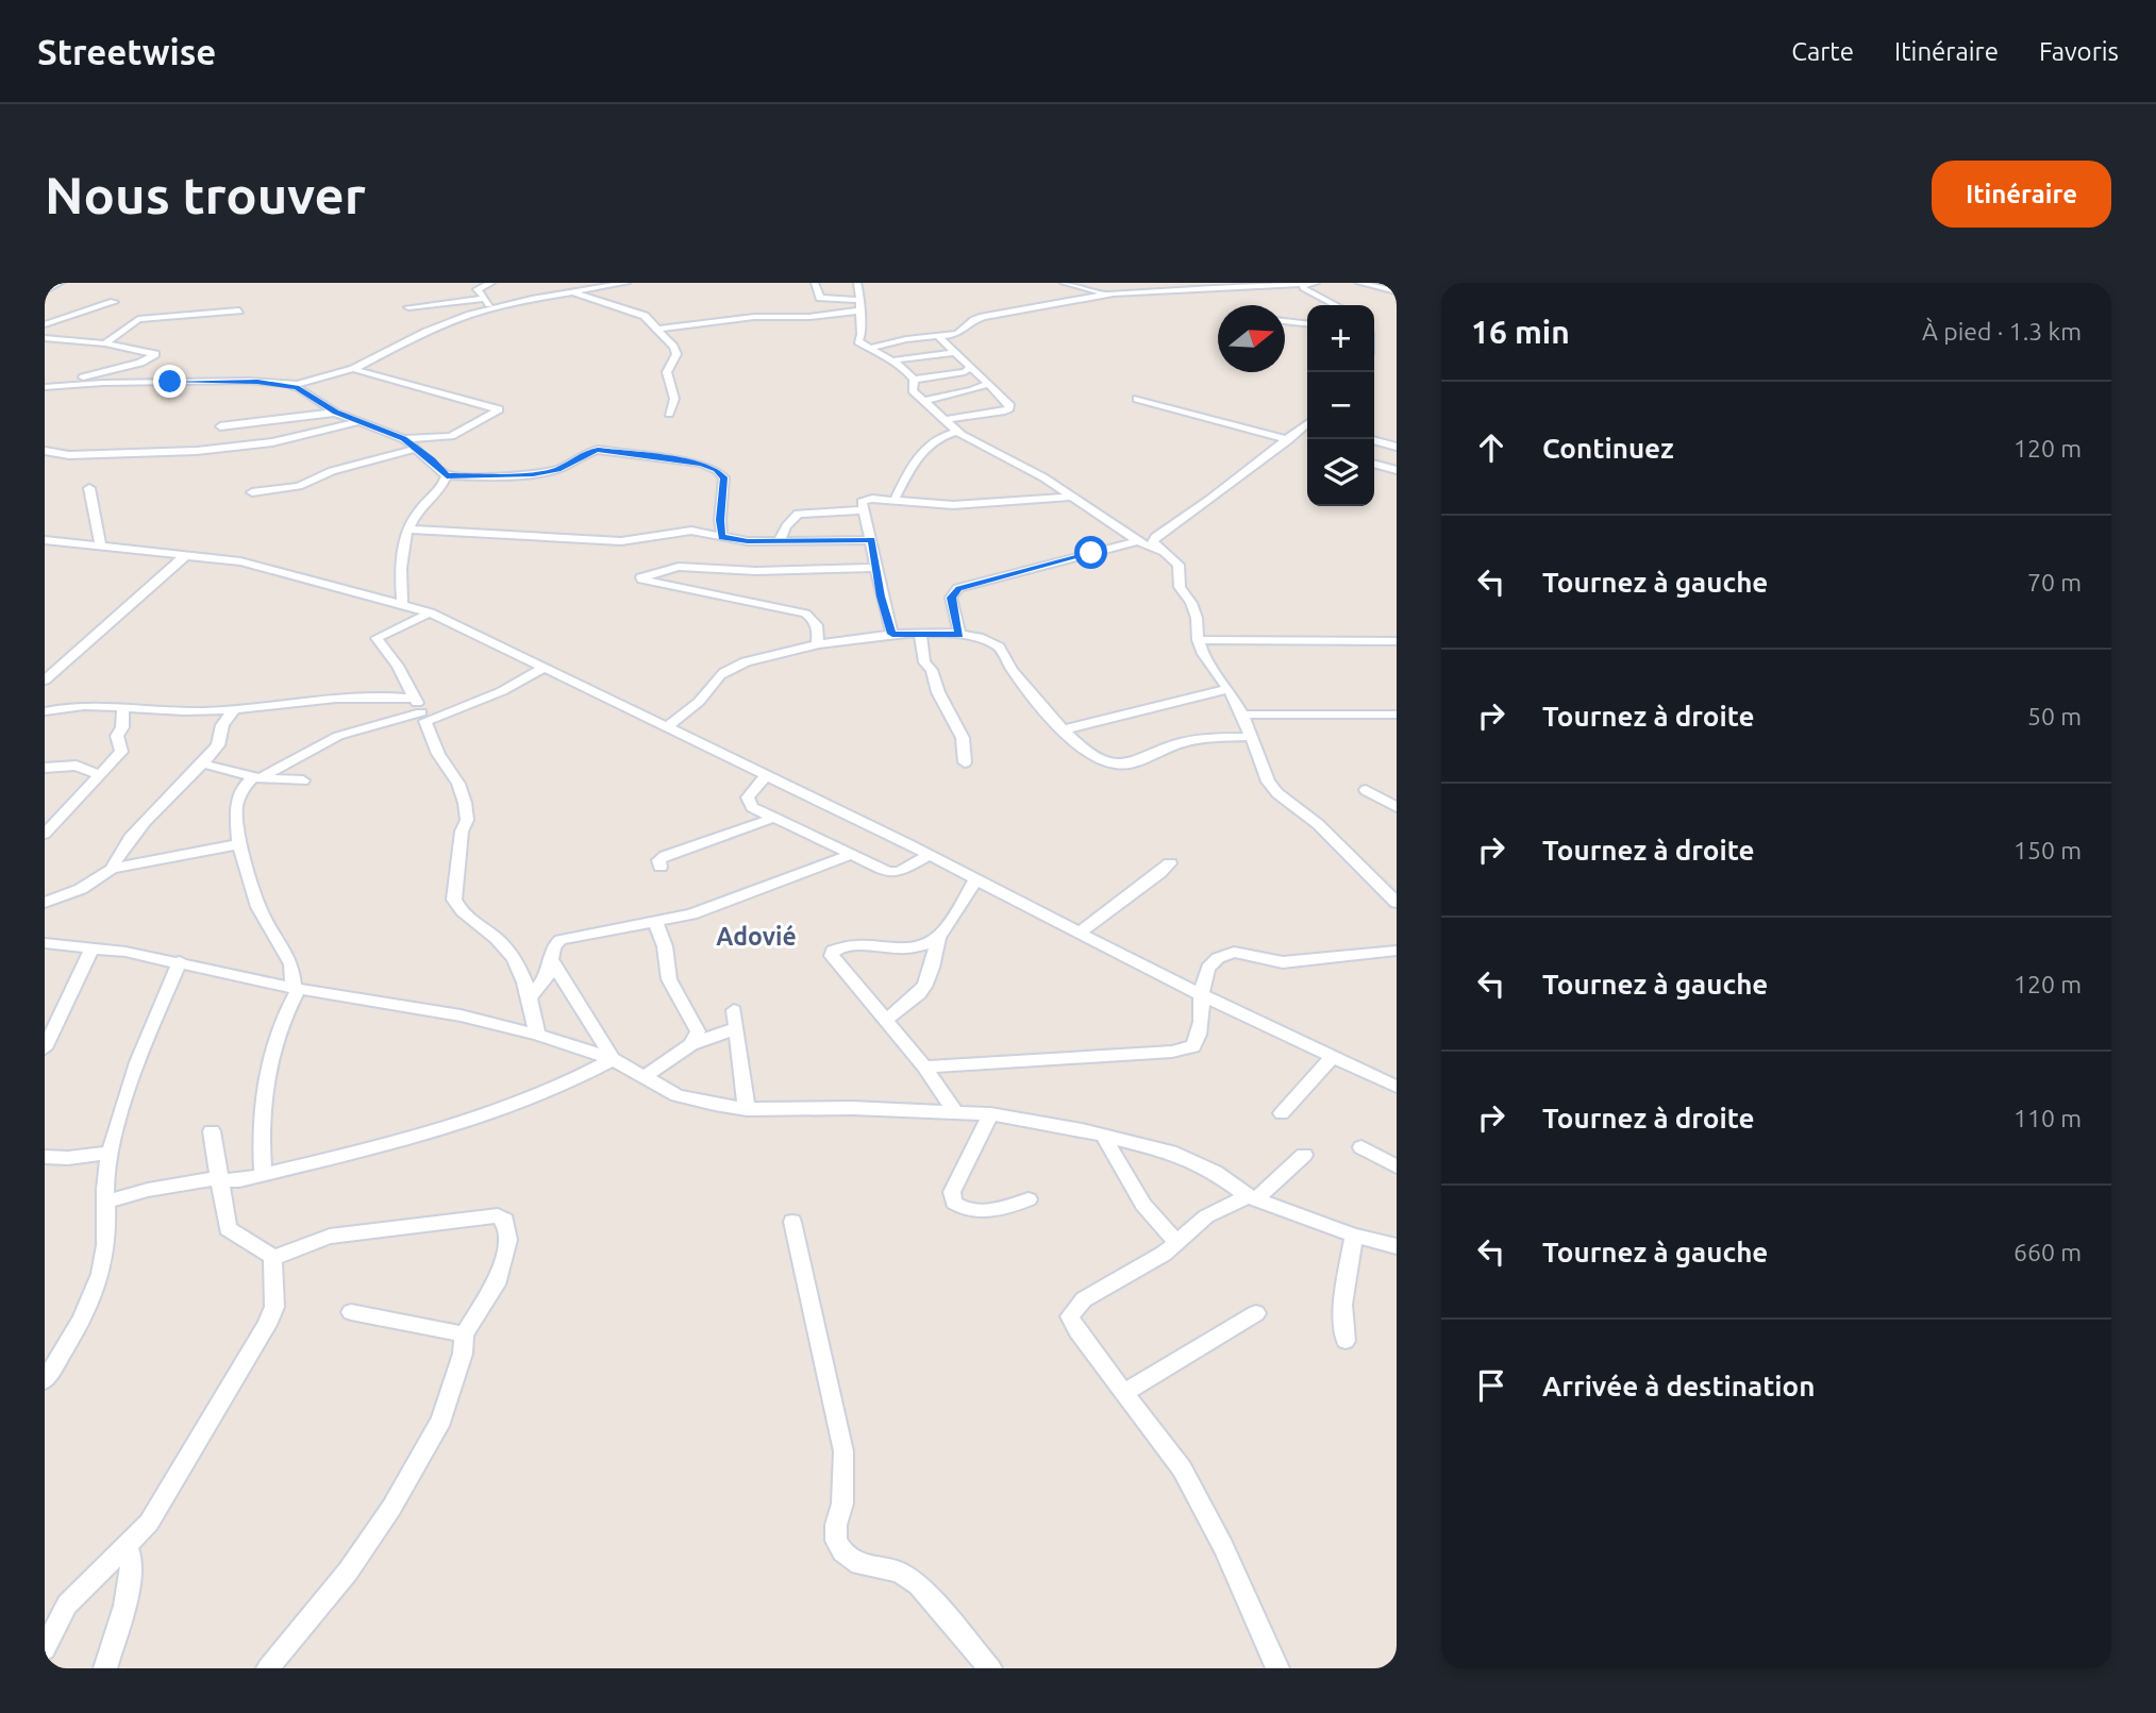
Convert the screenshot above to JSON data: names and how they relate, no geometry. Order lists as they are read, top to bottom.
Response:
{
  "districts": ["Adovié"],
  "north": "right",
  "page": {
    "header": "Streetwise",
    "nav": ["Carte", "Itinéraire", "Favoris"],
    "buttons": "Itinéraire",
    "title": "Nous trouver",
    "heading": ["16 min", "À pied · 1.3 km"],
    "map_buttons": ["+", "−"],
    "list": [
      ["Continuez", "120 m"],
      ["Tournez à gauche", "70 m"],
      ["Tournez à droite", "50 m"],
      ["Tournez à droite", "150 m"],
      ["Tournez à gauche", "120 m"],
      ["Tournez à droite", "110 m"],
      ["Tournez à gauche", "660 m"],
      "Arrivée à destination"
    ]
  }
}
